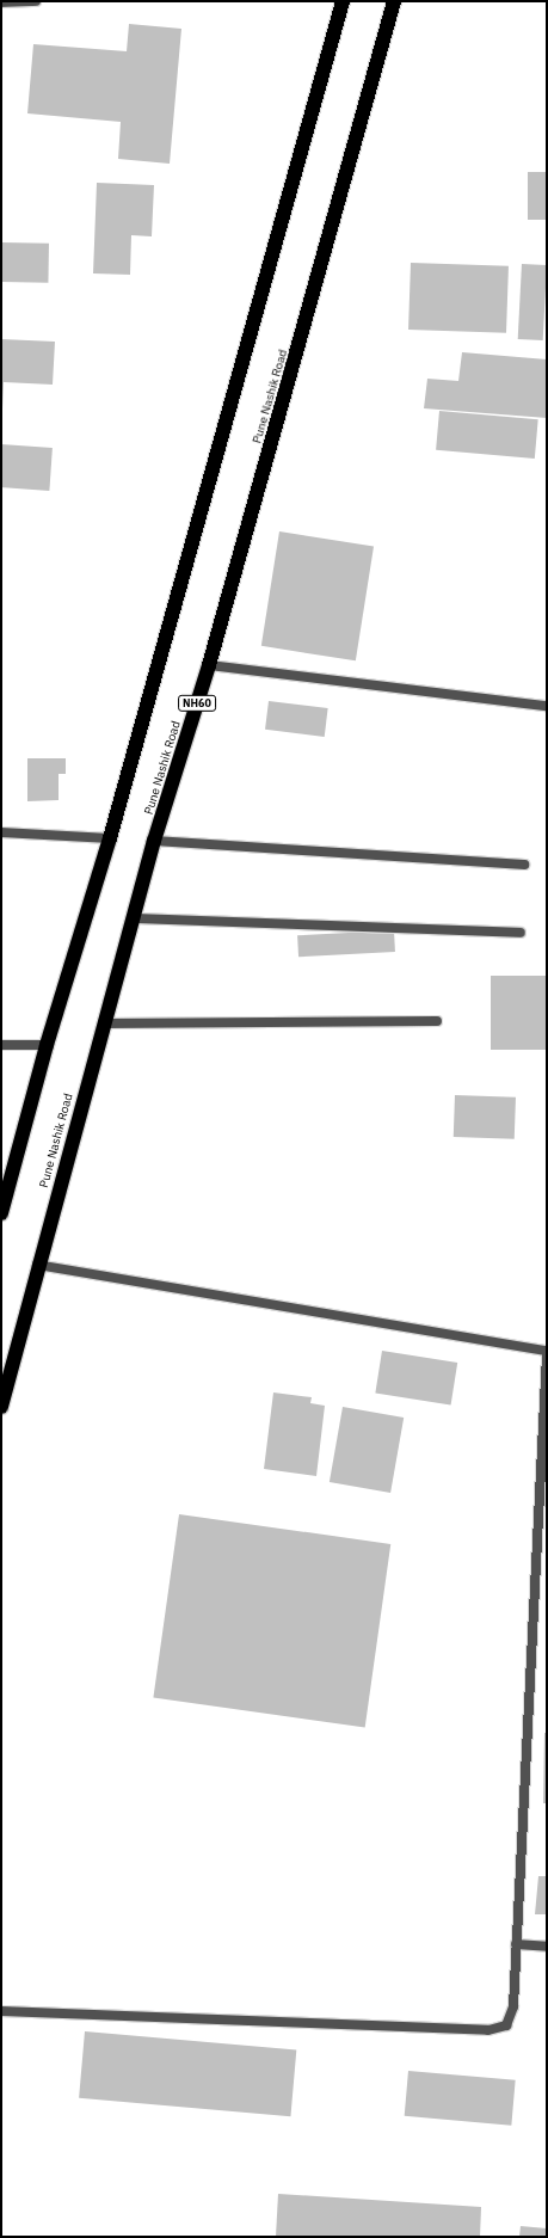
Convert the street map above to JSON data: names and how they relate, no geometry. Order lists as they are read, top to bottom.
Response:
{
  "streets": {
    "highway": ["Pune Nashik Road", "NH60"]
  }
}
